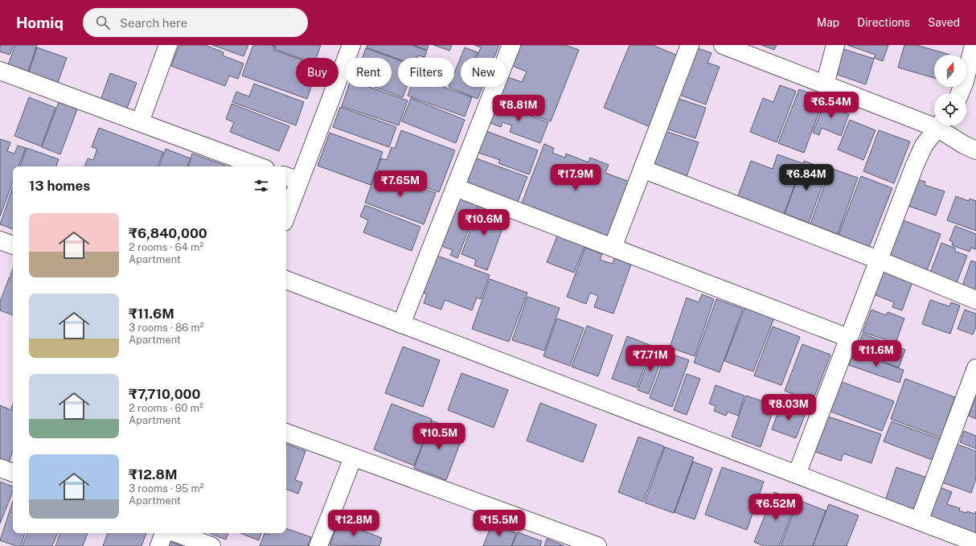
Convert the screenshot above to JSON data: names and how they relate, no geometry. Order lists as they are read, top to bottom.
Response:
{
  "north": "top",
  "page": {
    "header": "Homiq",
    "search": "Search here",
    "nav": ["Map", "Directions", "Saved"],
    "chip": [
      "Buy",
      "Rent",
      "Filters",
      "New"
    ],
    "price": [
      "₹6.54M",
      "₹8.81M",
      "₹17.9M",
      "₹6.84M",
      "₹7.65M",
      "₹10.6M",
      "₹11.6M",
      "₹7.71M",
      "₹8.03M",
      "₹10.5M",
      "₹6.52M",
      "₹12.8M",
      "₹15.5M"
    ],
    "heading": "13 homes",
    "list": [
      {
        "name": "₹6,840,000",
        "note": "2 rooms · 64 m² · Apartment"
      },
      {
        "name": "₹11.6M",
        "note": "3 rooms · 86 m² · Apartment"
      },
      {
        "name": "₹7,710,000",
        "note": "2 rooms · 60 m² · Apartment"
      },
      {
        "name": "₹12.8M",
        "note": "3 rooms · 95 m² · Apartment"
      }
    ]
  }
}
